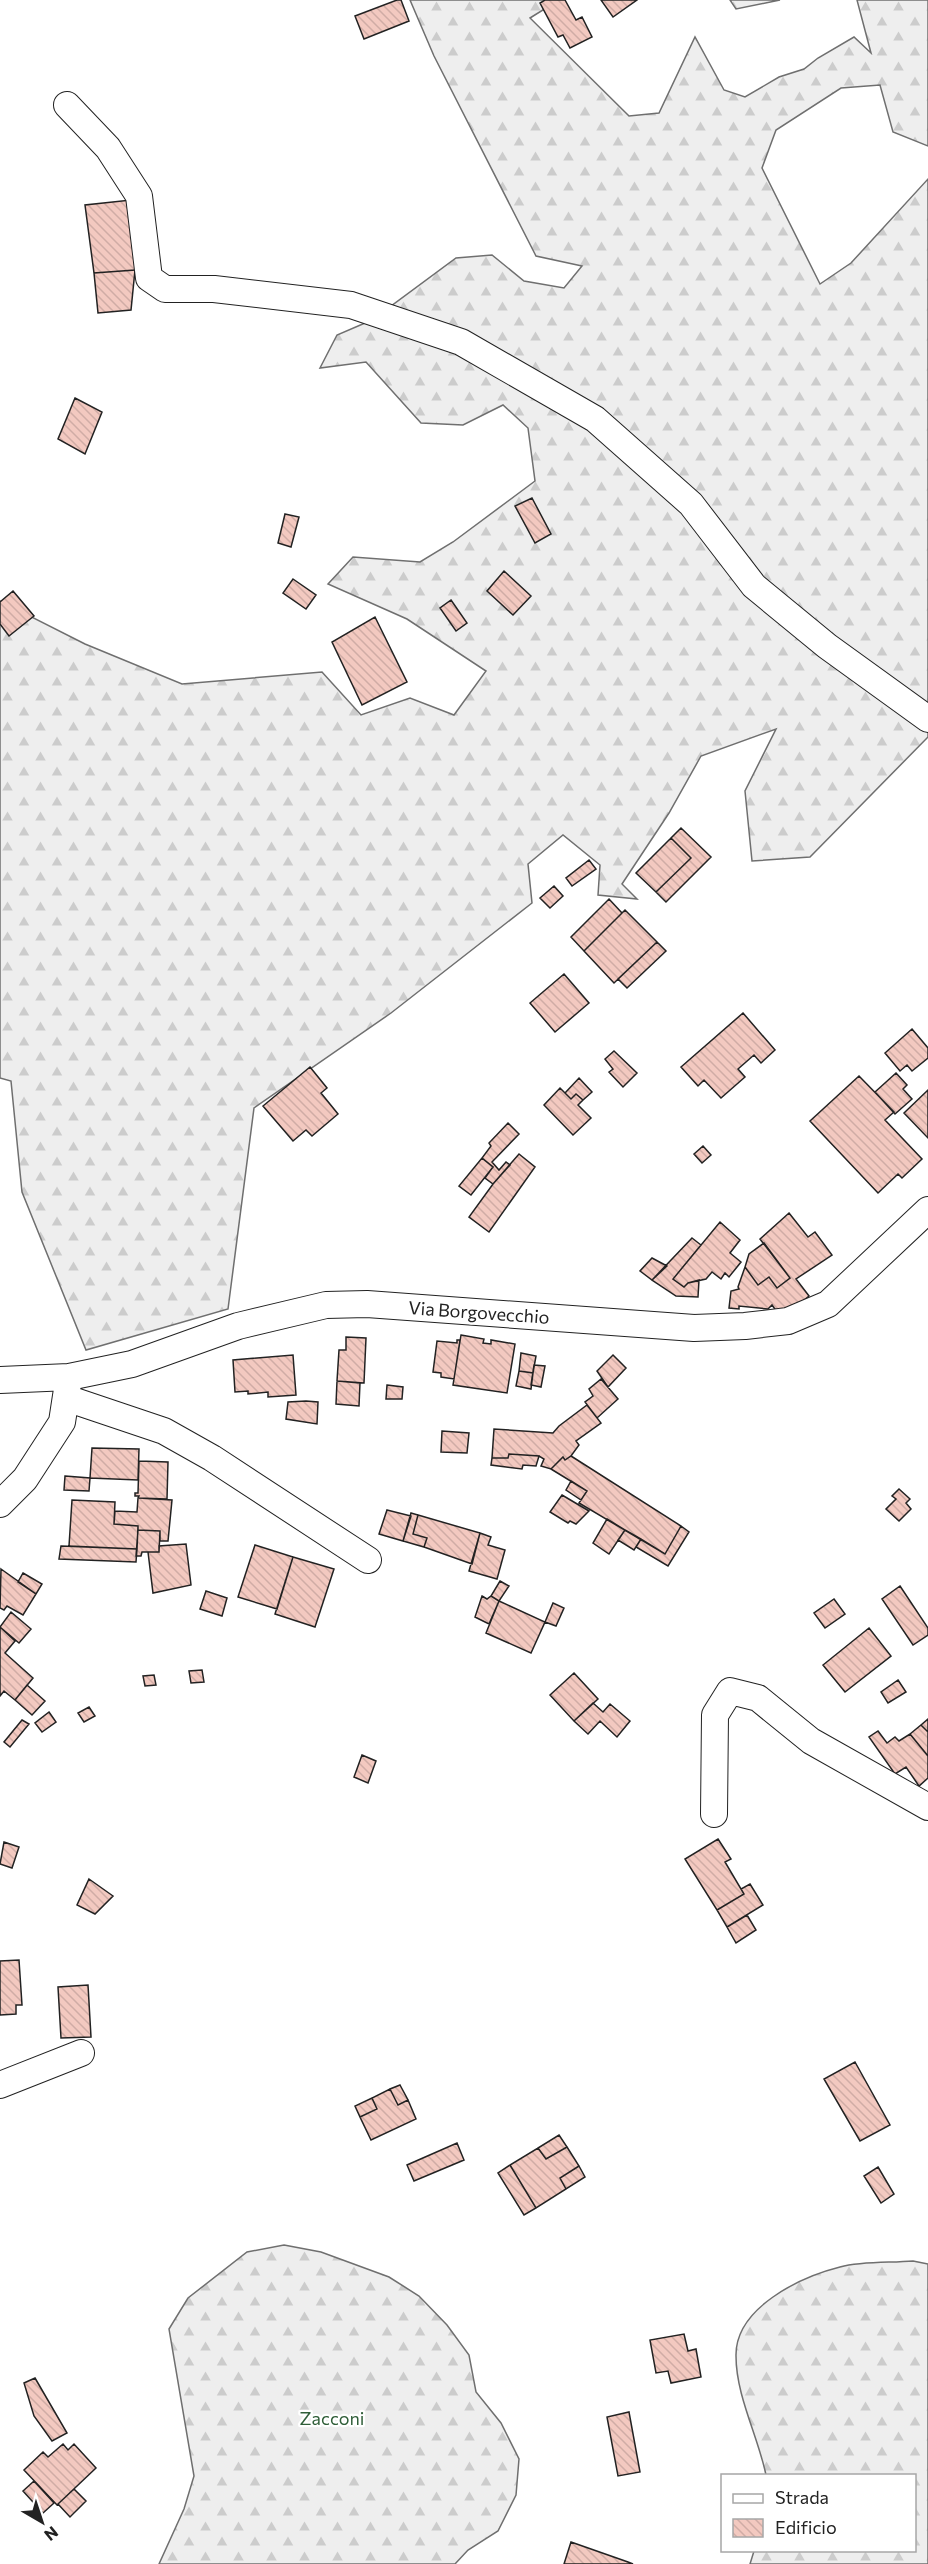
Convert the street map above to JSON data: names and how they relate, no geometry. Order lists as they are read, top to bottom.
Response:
{
  "streets": {
    "street": ["Via Borgovecchio"]
  },
  "parks": ["Zacconi"],
  "legend": ["Strada", "Edificio"],
  "north": "bottom right"
}
